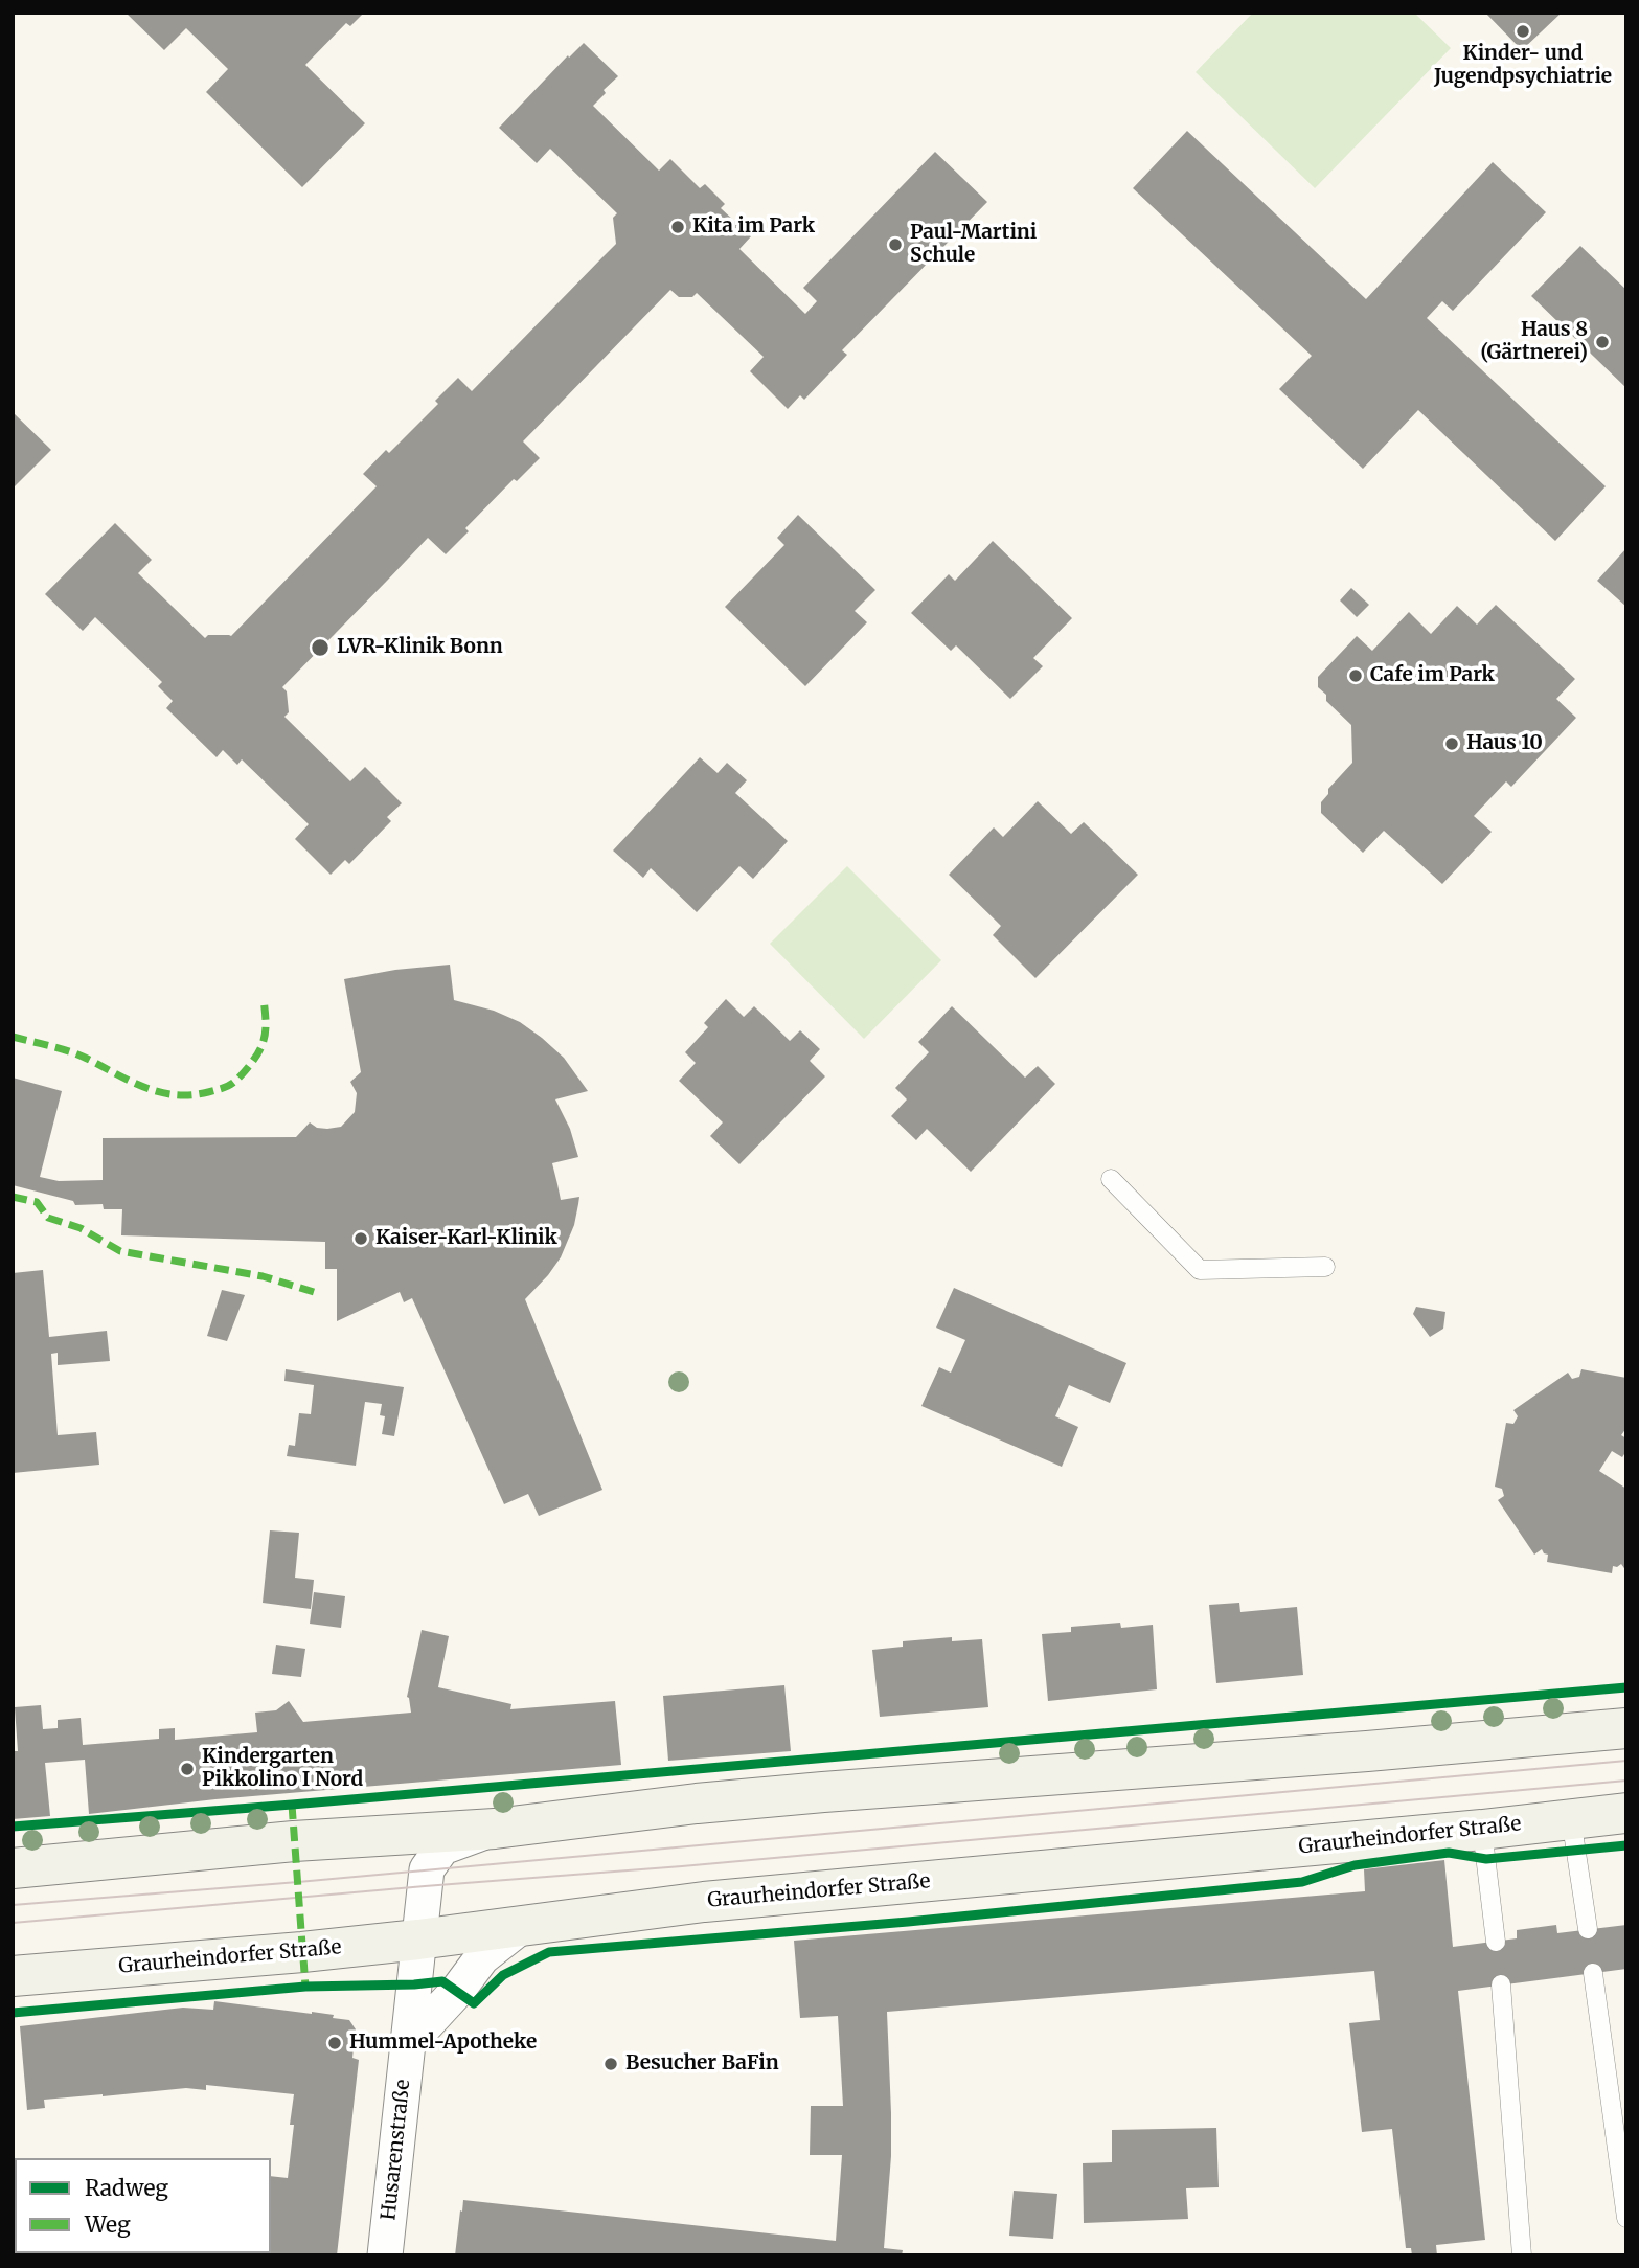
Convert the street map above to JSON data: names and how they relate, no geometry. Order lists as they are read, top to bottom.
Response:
{
  "streets": {
    "main road": ["Graurheindorfer Straße"],
    "street": ["Husarenstraße"]
  },
  "crossings": [
    ["Graurheindorfer Straße", "Husarenstraße"]
  ],
  "places": [
    "Kinder- und Jugendpsychiatrie",
    "Kita im Park",
    "Paul-Martini Schule",
    "Haus 8 (Gärtnerei)",
    "LVR-Klinik Bonn",
    "Cafe im Park",
    "Haus 10",
    "Kaiser-Karl-Klinik",
    "Kindergarten Pikkolino I Nord",
    "Hummel-Apotheke",
    "Besucher BaFin"
  ],
  "legend": ["Radweg", "Weg"]
}
